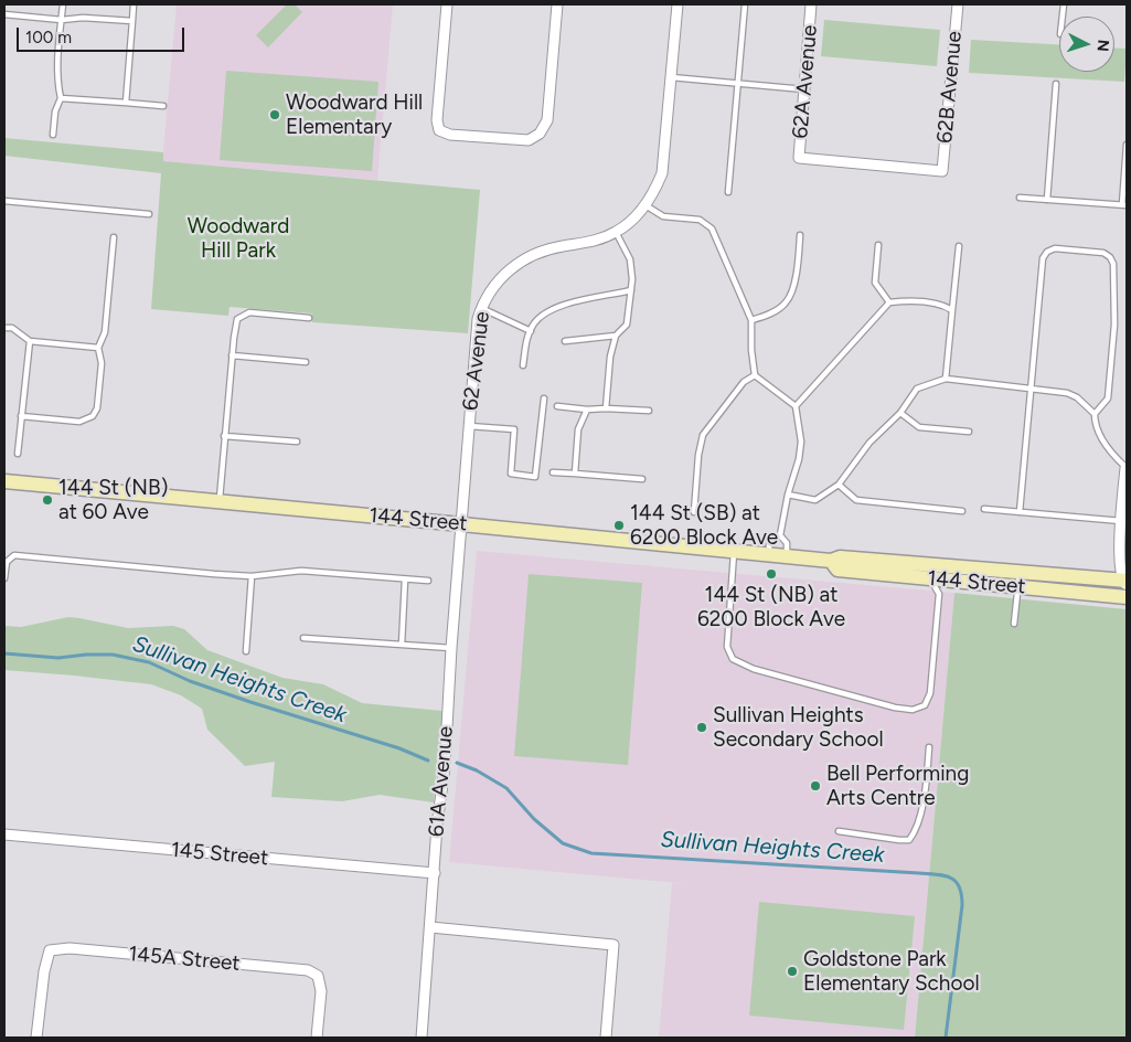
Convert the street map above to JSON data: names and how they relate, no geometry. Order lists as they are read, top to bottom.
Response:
{
  "streets": {
    "main road": ["144 Street"],
    "street": [
      "62A Avenue",
      "62B Avenue",
      "62 Avenue",
      "61A Avenue",
      "145 Street",
      "145A Street"
    ]
  },
  "crossings": [
    ["62A Avenue", "62B Avenue"],
    ["62 Avenue", "144 Street"],
    ["62 Avenue", "61A Avenue"],
    ["144 Street", "61A Avenue"],
    ["61A Avenue", "145 Street"]
  ],
  "water": ["Sullivan Heights Creek"],
  "parks": ["Woodward Hill Park"],
  "places": [
    "Woodward Hill Elementary",
    "144 St (NB) at 60 Ave",
    "144 St (SB) at 6200 Block Ave",
    "144 St (NB) at 6200 Block Ave",
    "Sullivan Heights Secondary School",
    "Bell Performing Arts Centre",
    "Goldstone Park Elementary School"
  ],
  "scale_bar": "100 m",
  "north": "right"
}
